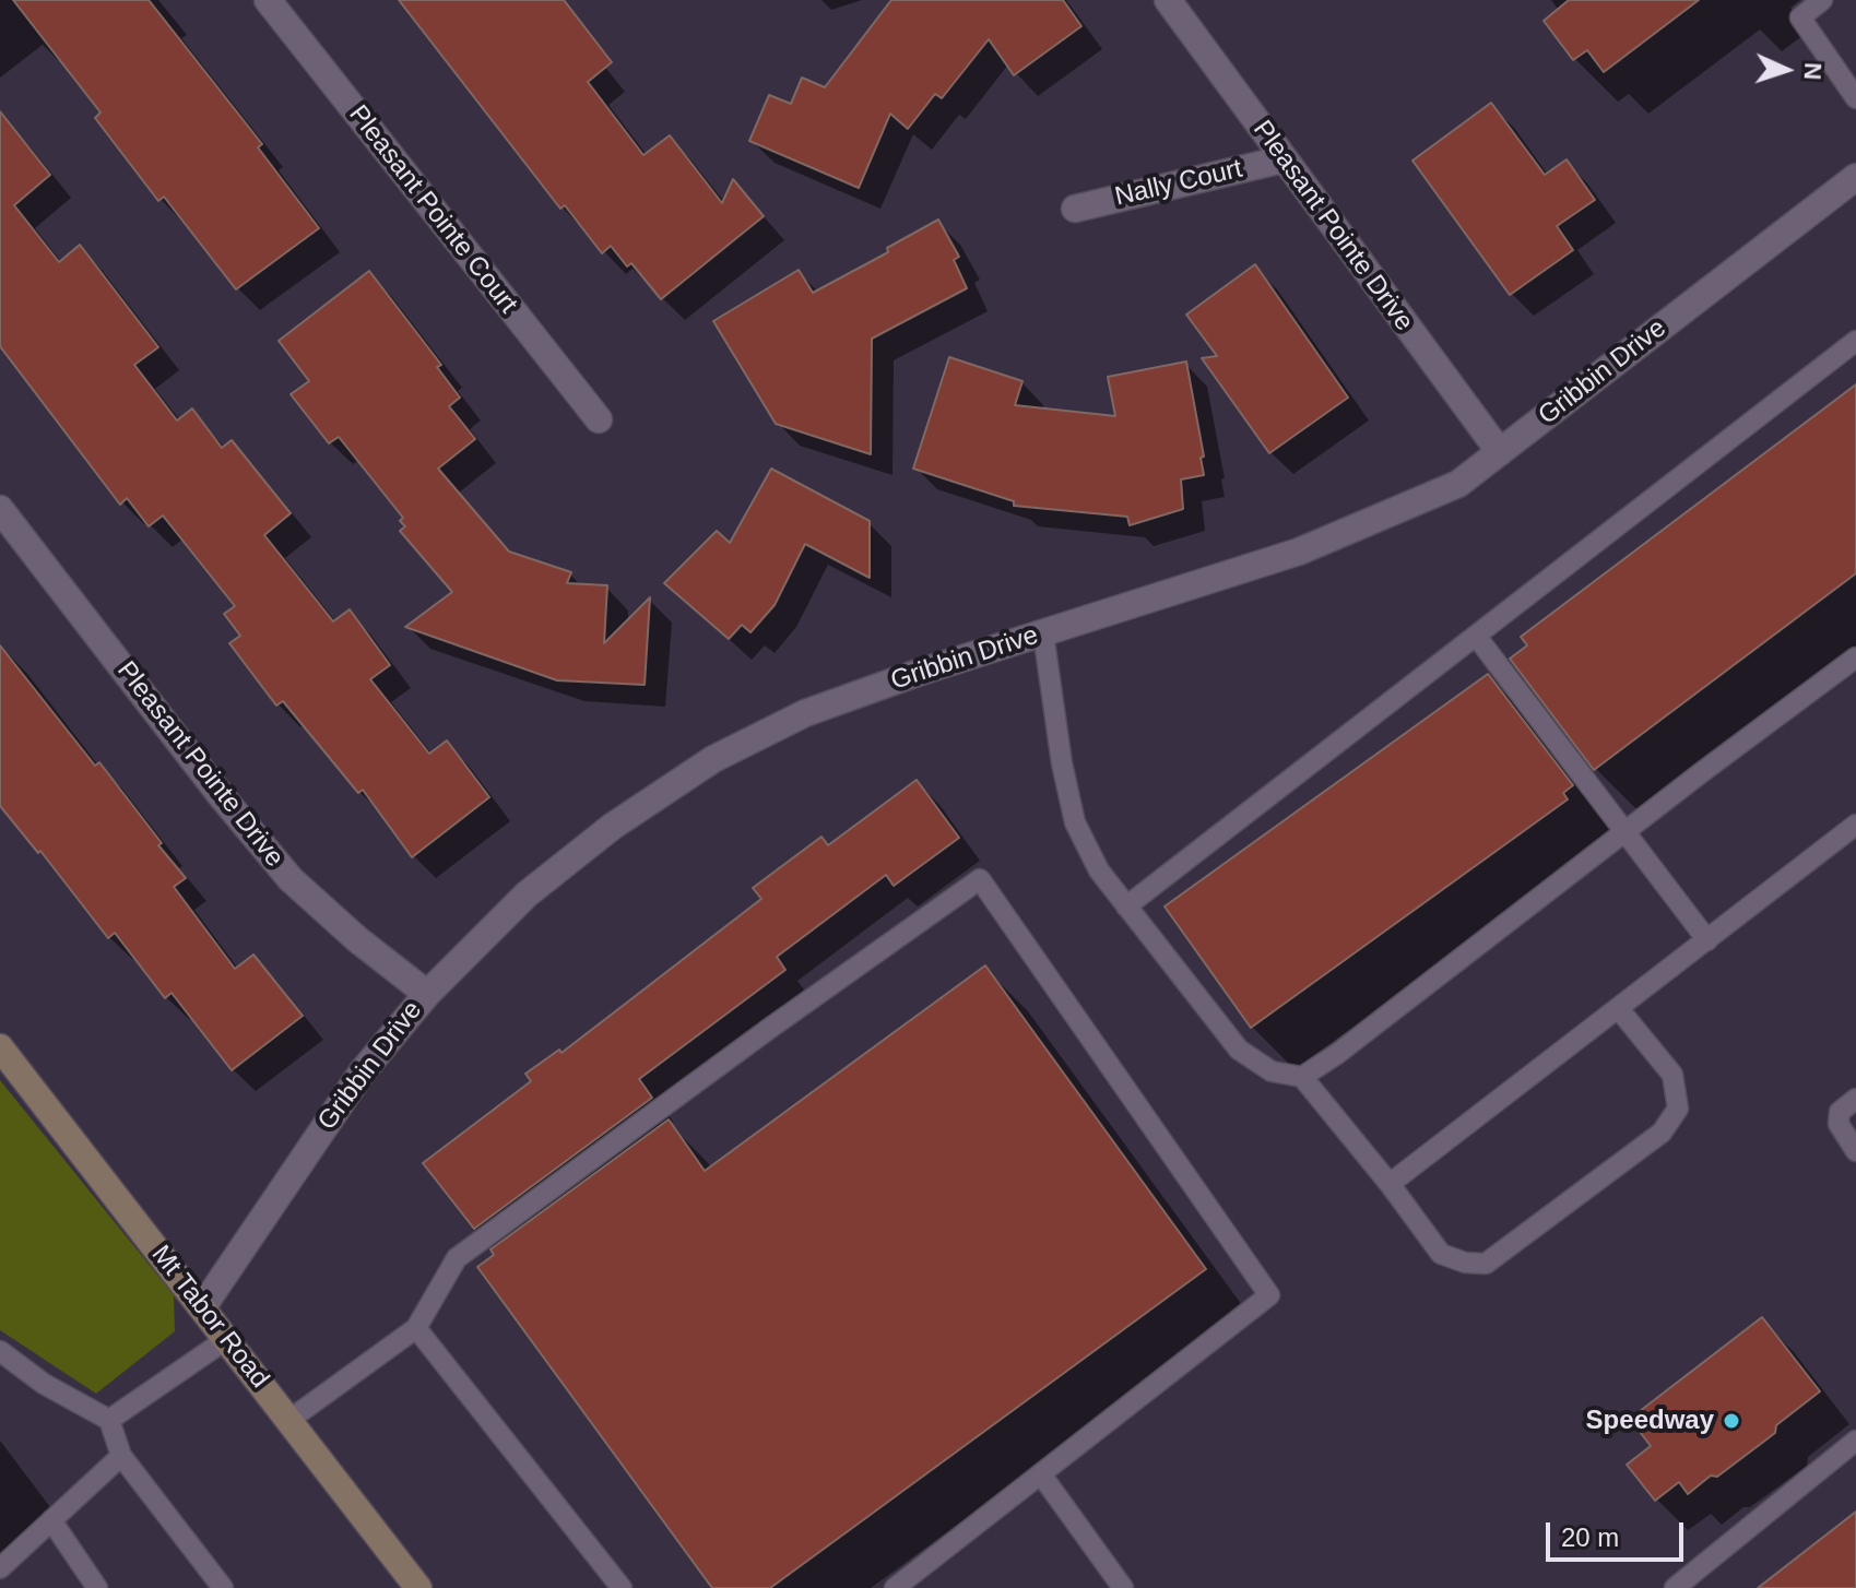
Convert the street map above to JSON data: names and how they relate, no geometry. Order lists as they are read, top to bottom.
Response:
{
  "streets": {
    "street": [
      "Nally Court",
      "Pleasant Pointe Court",
      "Pleasant Pointe Drive",
      "Gribbin Drive",
      "Mt Tabor Road"
    ]
  },
  "crossings": [
    ["Nally Court", "Pleasant Pointe Drive"],
    ["Pleasant Pointe Drive", "Gribbin Drive"],
    ["Gribbin Drive", "Mt Tabor Road"]
  ],
  "places": ["Speedway"],
  "scale_bar": "20 m",
  "north": "right"
}
